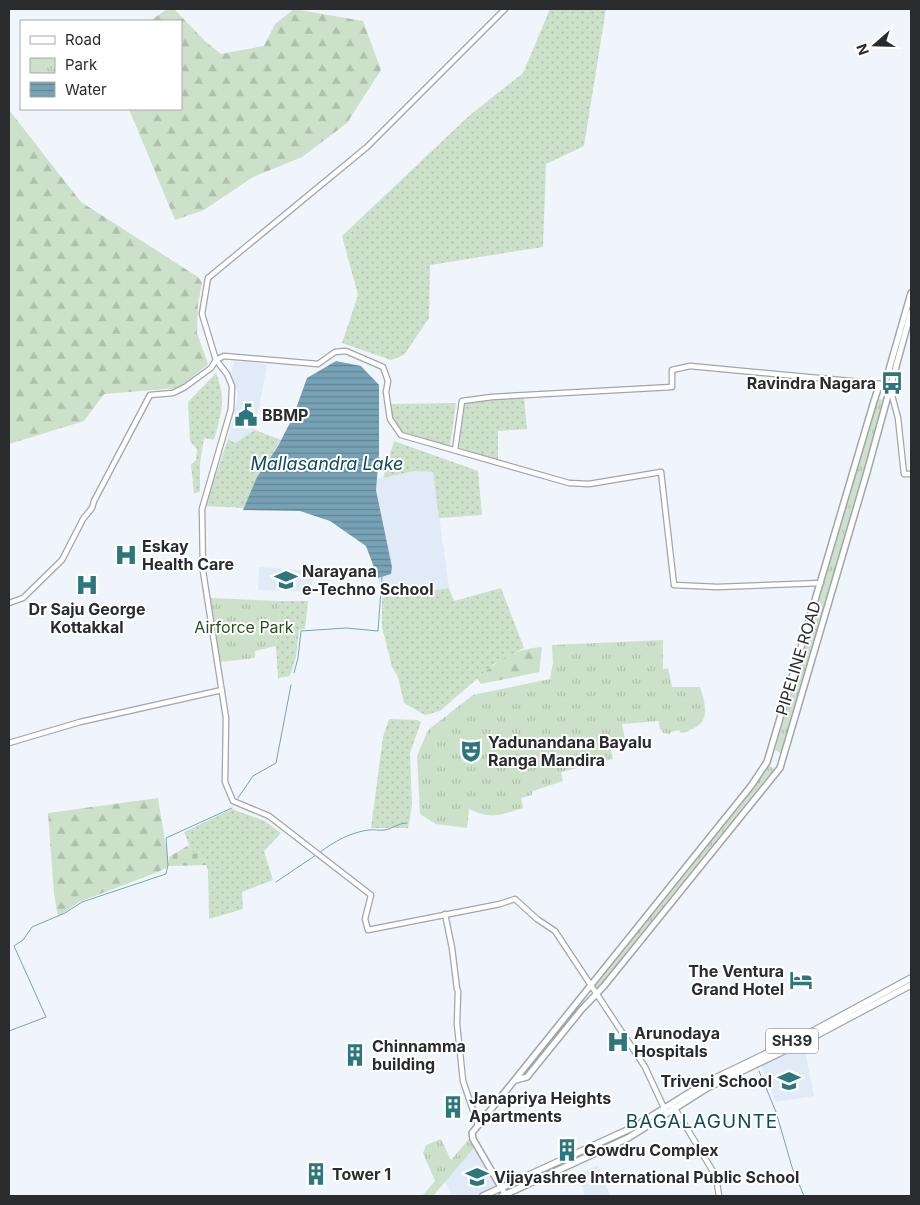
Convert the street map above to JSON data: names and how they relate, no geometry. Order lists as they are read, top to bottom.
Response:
{
  "streets": {
    "main road": ["PIPELINE ROAD", "SH39"]
  },
  "districts": ["BAGALAGUNTE"],
  "water": ["Mallasandra Lake"],
  "parks": ["Airforce Park"],
  "places": {
    "bus stop": ["Ravindra Nagara"],
    "public building": ["BBMP"],
    "hospital": ["Eskay Health Care", "Dr Saju George Kottakkal", "Arunodaya Hospitals"],
    "school or university": ["Narayana e-Techno School", "Triveni School", "Vijayashree International Public School"],
    "theatre": ["Yadunandana Bayalu Ranga Mandira"],
    "hotel": ["The Ventura Grand Hotel"],
    "building": [
      "Chinnamma building",
      "Janapriya Heights Apartments",
      "Gowdru Complex",
      "Tower 1"
    ]
  },
  "legend": ["Road", "Park", "Water"],
  "north": "left"
}
